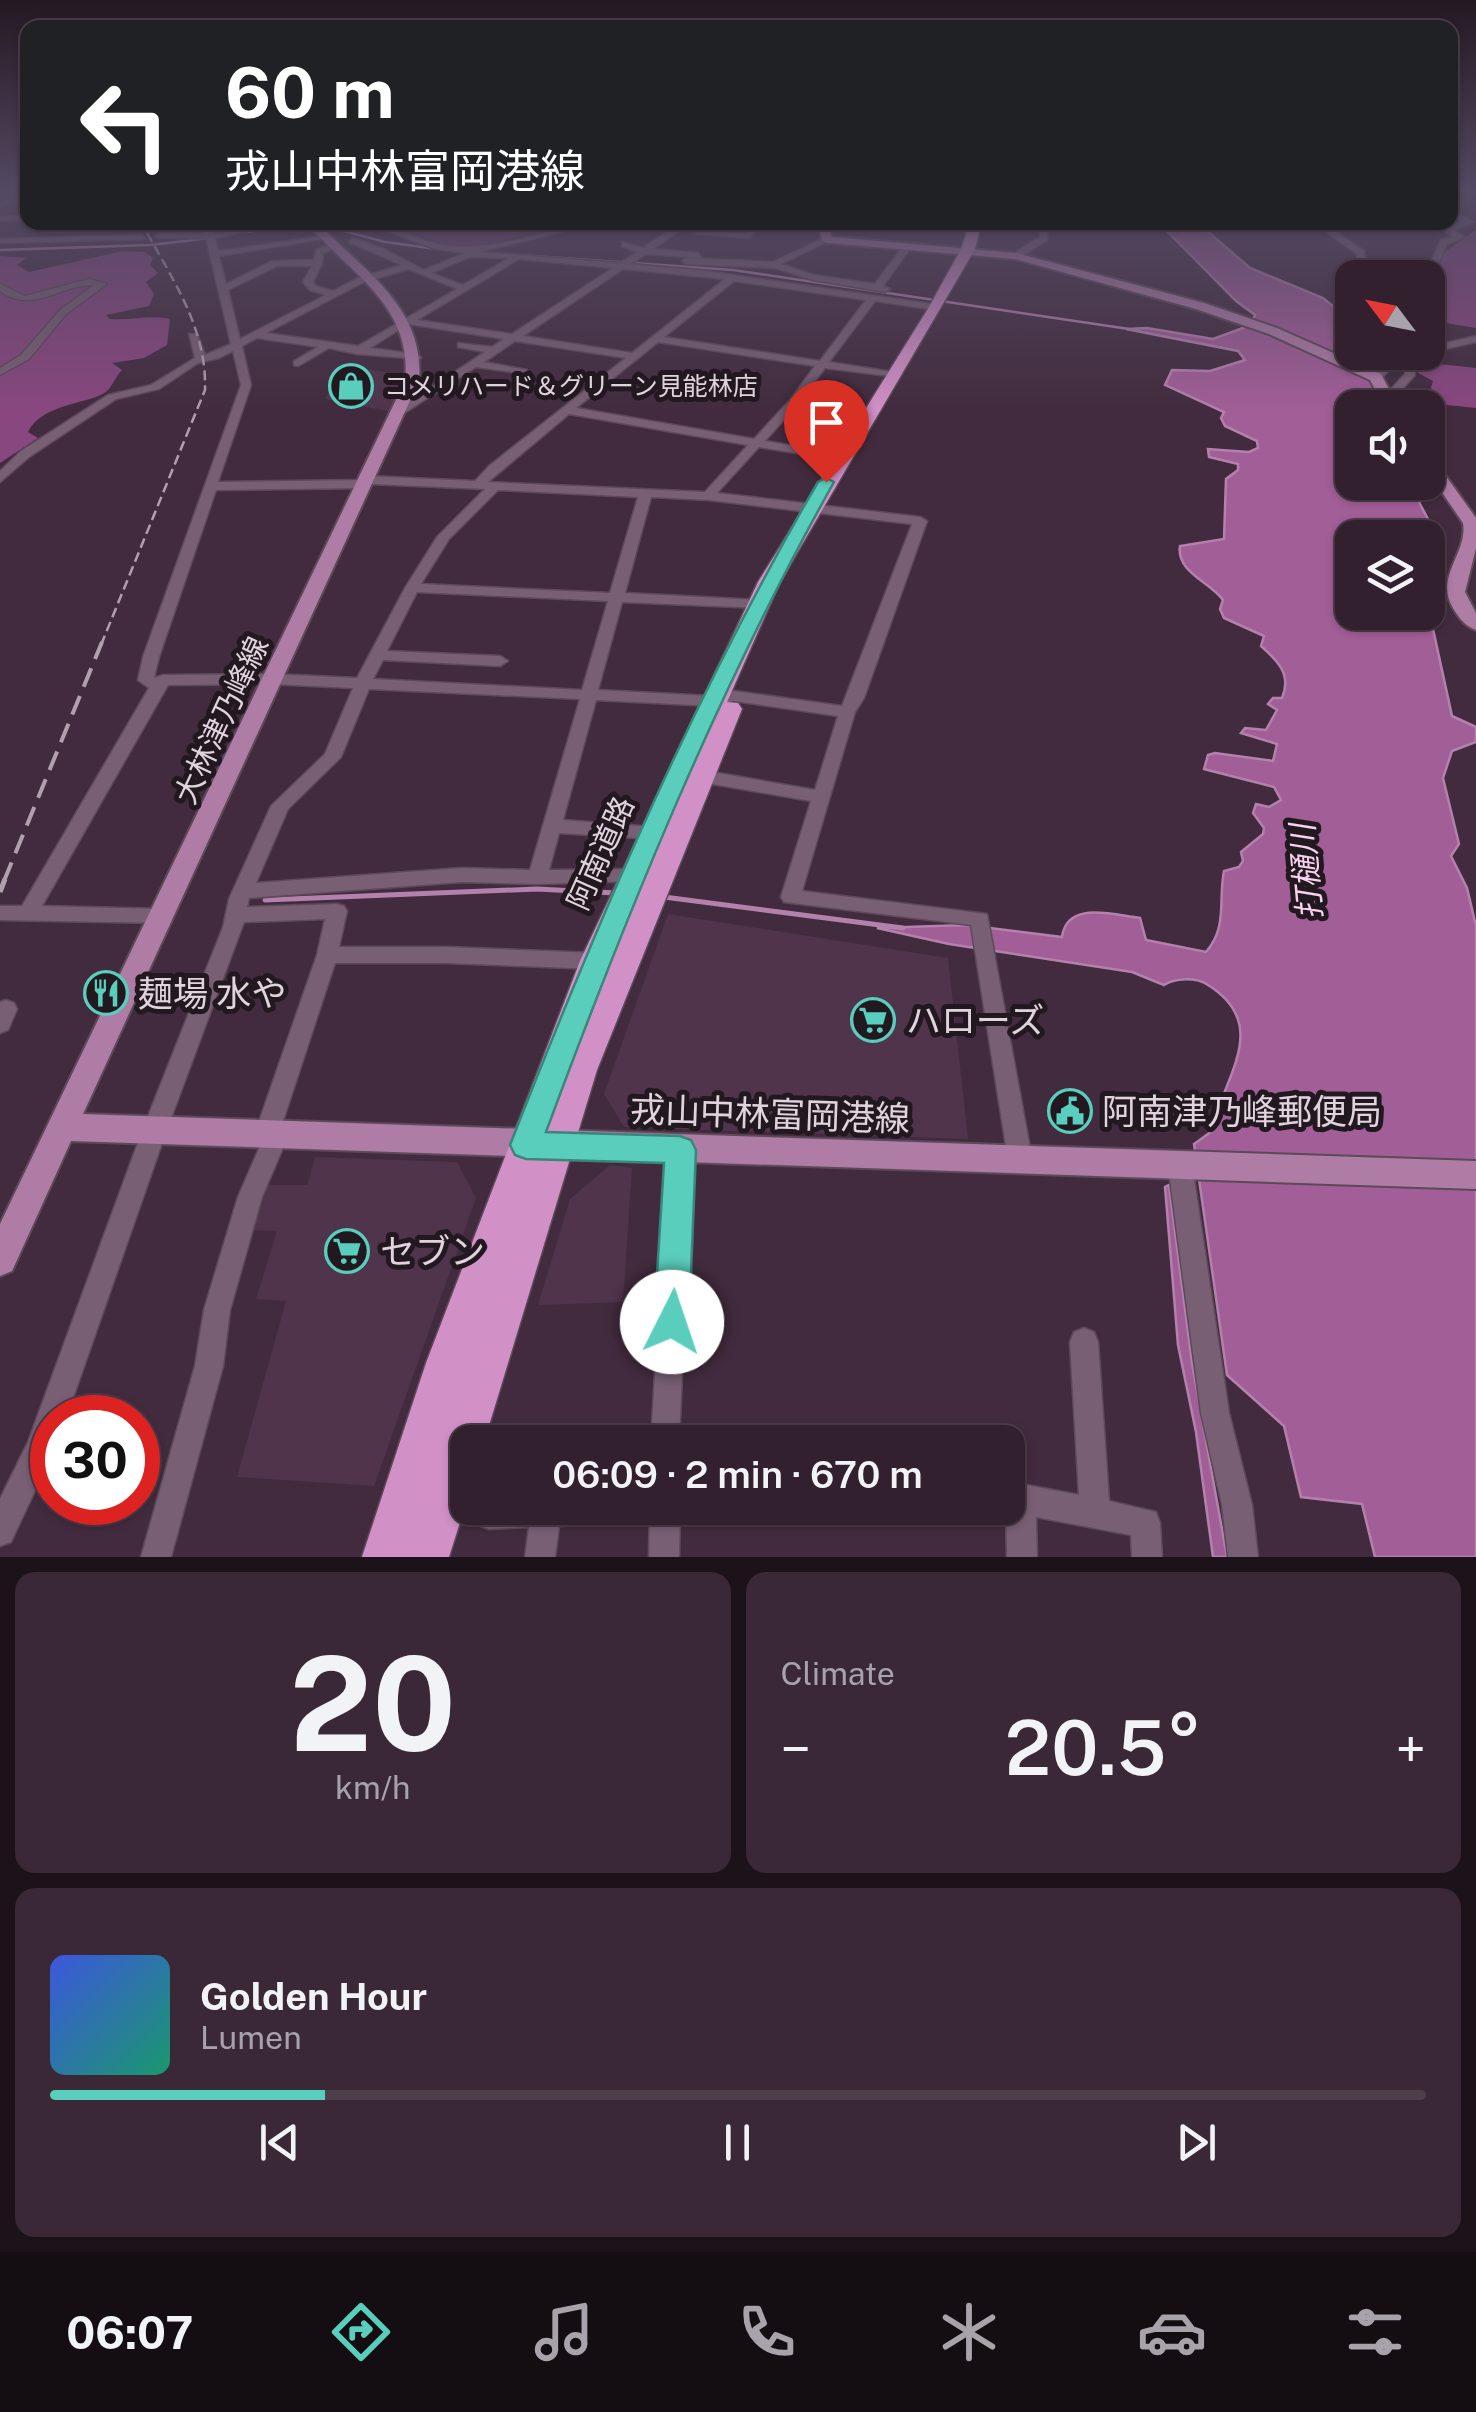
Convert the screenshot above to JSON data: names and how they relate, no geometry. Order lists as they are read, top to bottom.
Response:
{
  "streets": {
    "highway": ["阿南道路"],
    "main road": ["大林津乃峰線", "戎山中林富岡港線"]
  },
  "crossings": [
    ["大林津乃峰線", "戎山中林富岡港線"],
    ["阿南道路", "戎山中林富岡港線"]
  ],
  "water": ["打樋川"],
  "places": {
    "shop": ["コメリハード＆グリーン見能林店"],
    "restaurant": ["麺場 水や"],
    "supermarket": ["ハローズ", "セブン"],
    "public building": ["阿南津乃峰郵便局"]
  },
  "north": "top left",
  "page": {
    "turn": ["60 m", "戎山中林富岡港線"],
    "limit": "30",
    "trip": "06:09 · 2 min · 670 m",
    "tile": [
      ["20", "km/h"],
      "Climate"
    ],
    "heat": ["−", "20.5°", "+"],
    "song": ["Golden Hour", "Lumen"],
    "tabs": "06:07"
  }
}
